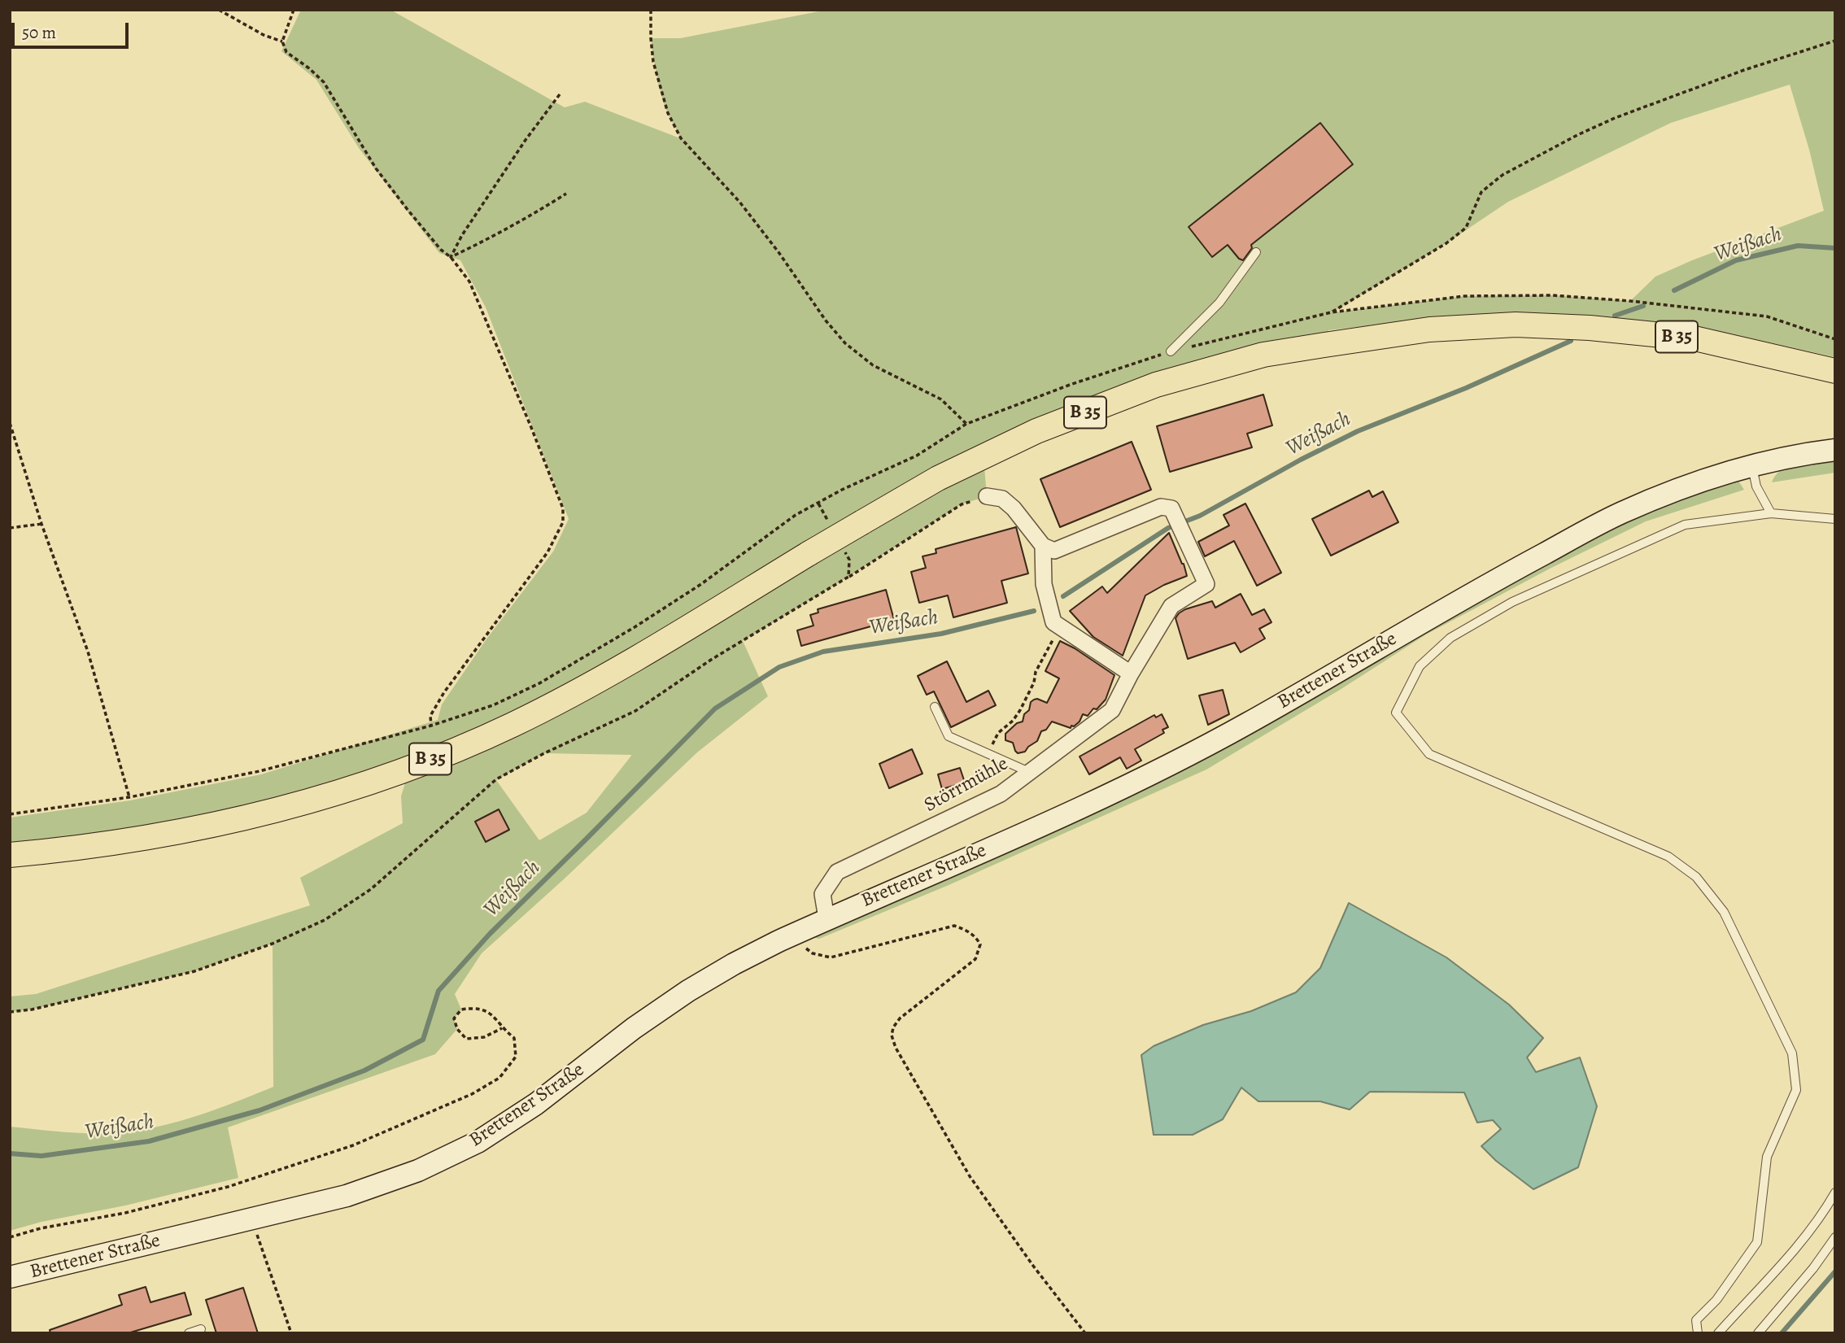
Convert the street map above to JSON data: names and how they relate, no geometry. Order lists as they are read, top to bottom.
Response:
{
  "streets": {
    "main road": ["B 35"],
    "street": ["Brettener Straße", "Störrmühle"]
  },
  "crossings": [
    ["Brettener Straße", "Störrmühle"]
  ],
  "water": ["Weißach"],
  "scale_bar": "50 m"
}
